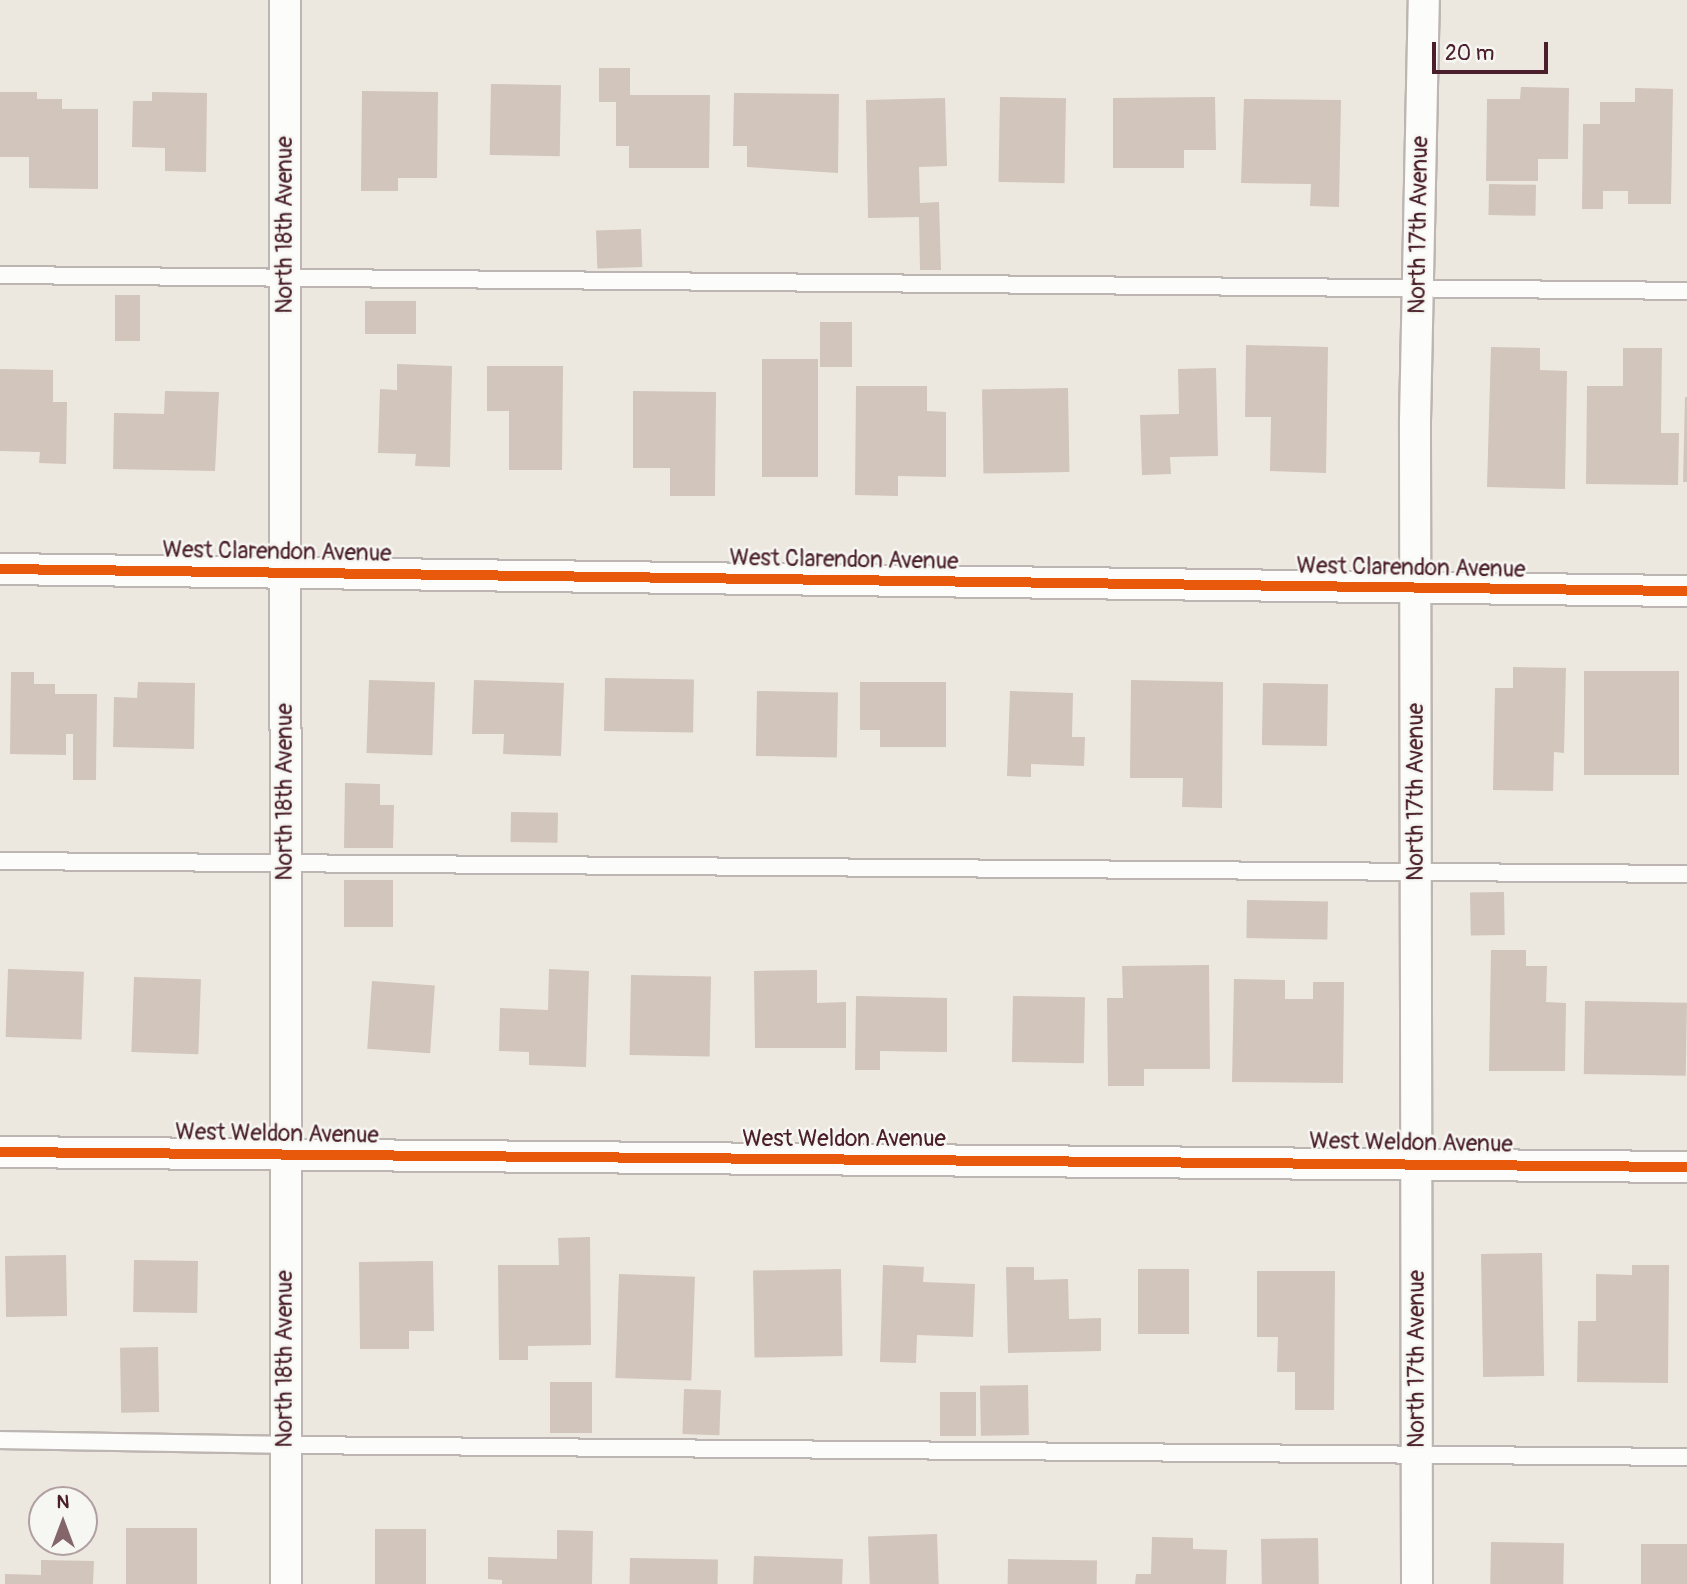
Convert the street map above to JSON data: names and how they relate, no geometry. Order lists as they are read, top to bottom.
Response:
{
  "streets": {
    "street": [
      "North 18th Avenue",
      "North 17th Avenue",
      "West Clarendon Avenue",
      "West Weldon Avenue"
    ]
  },
  "crossings": [
    ["North 18th Avenue", "West Clarendon Avenue"],
    ["North 18th Avenue", "West Weldon Avenue"],
    ["North 17th Avenue", "West Clarendon Avenue"],
    ["North 17th Avenue", "West Weldon Avenue"]
  ],
  "scale_bar": "20 m",
  "north": "top"
}
